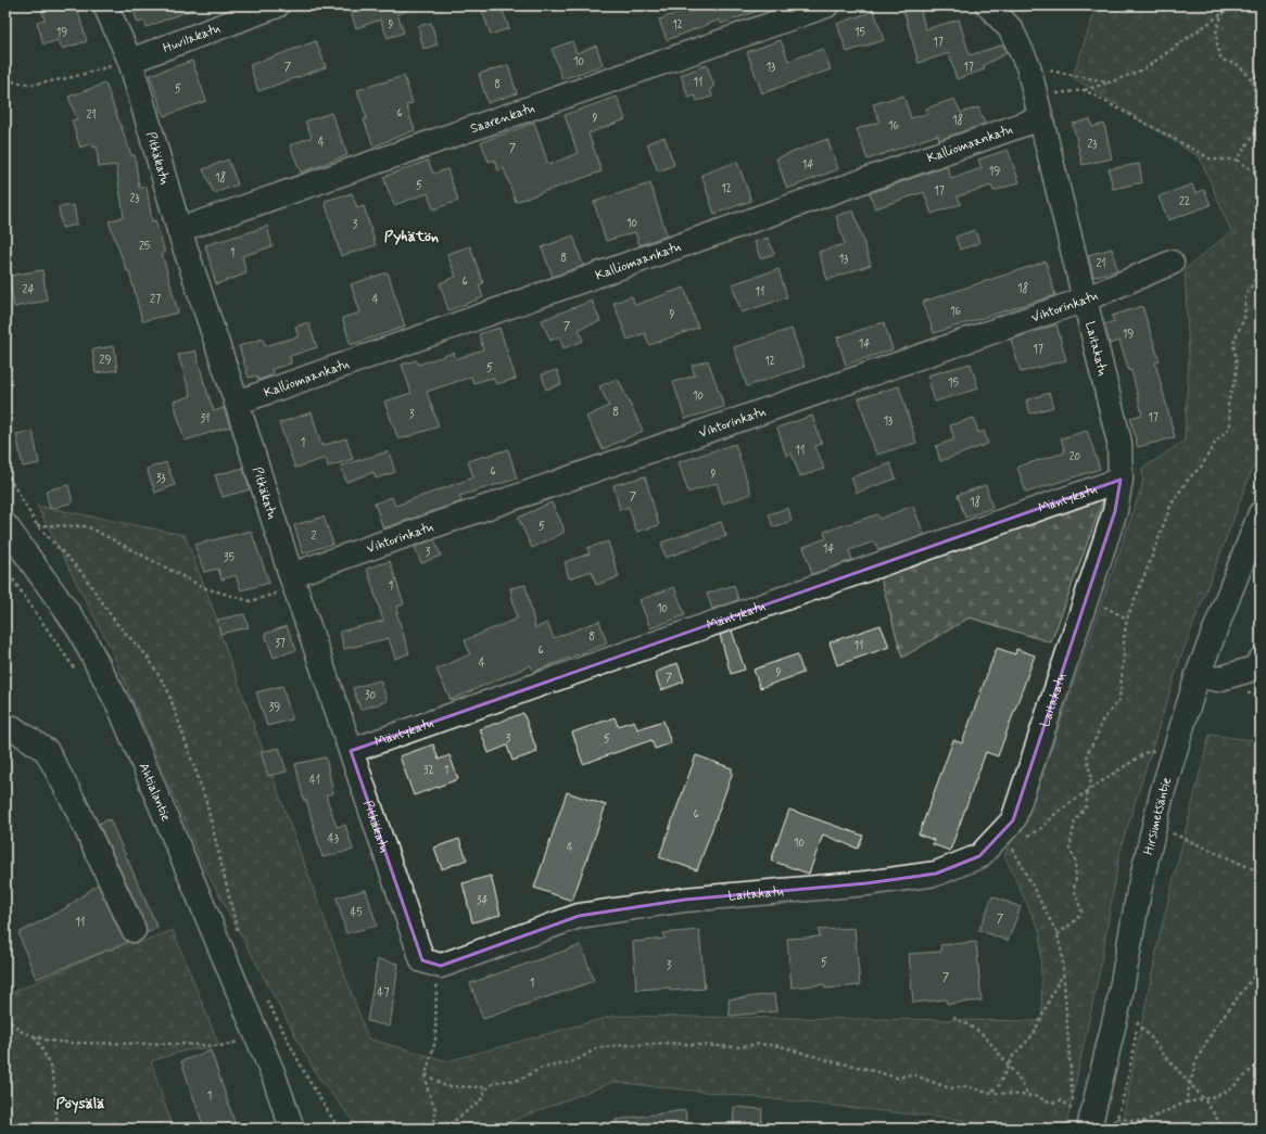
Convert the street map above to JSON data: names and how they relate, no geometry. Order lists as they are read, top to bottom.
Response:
{
  "streets": {
    "street": [
      "Huvilakatu",
      "Saarenkatu",
      "Kalliomaankatu",
      "Pitkäkatu",
      "Vihtorinkatu",
      "Laitakatu",
      "Mäntykatu",
      "Ahtialantie",
      "Hirsimetsäntie"
    ]
  },
  "crossings": [
    ["Huvilakatu", "Pitkäkatu"],
    ["Saarenkatu", "Pitkäkatu"],
    ["Kalliomaankatu", "Pitkäkatu"],
    ["Kalliomaankatu", "Laitakatu"],
    ["Pitkäkatu", "Vihtorinkatu"],
    ["Pitkäkatu", "Laitakatu"],
    ["Pitkäkatu", "Mäntykatu"],
    ["Vihtorinkatu", "Laitakatu"],
    ["Laitakatu", "Mäntykatu"]
  ],
  "districts": ["Pyhätön", "Pöysälä"],
  "house_numbers": [
    "9",
    "12",
    "19",
    "15",
    "17",
    "10",
    "7",
    "13",
    "17",
    "11",
    "8",
    "5",
    "6",
    "21",
    "9",
    "18",
    "16",
    "4",
    "23",
    "7",
    "14",
    "19",
    "18",
    "5",
    "12",
    "17",
    "23",
    "22",
    "10",
    "3",
    "25",
    "1",
    "8",
    "13",
    "21",
    "6",
    "18",
    "24",
    "11",
    "27",
    "4",
    "16",
    "9",
    "7",
    "19",
    "14",
    "17",
    "29",
    "12",
    "5",
    "15",
    "10",
    "8",
    "3",
    "17",
    "31",
    "13",
    "1",
    "11",
    "20",
    "6",
    "9",
    "33",
    "7",
    "18",
    "5",
    "2",
    "14",
    "3",
    "35",
    "1",
    "10",
    "8",
    "37",
    "11",
    "6",
    "4",
    "9",
    "7",
    "30",
    "39",
    "3",
    "5",
    "32",
    "1",
    "41",
    "6",
    "43",
    "10",
    "4",
    "34",
    "45",
    "7",
    "11",
    "5",
    "3",
    "7",
    "1",
    "47",
    "1"
  ]
}
